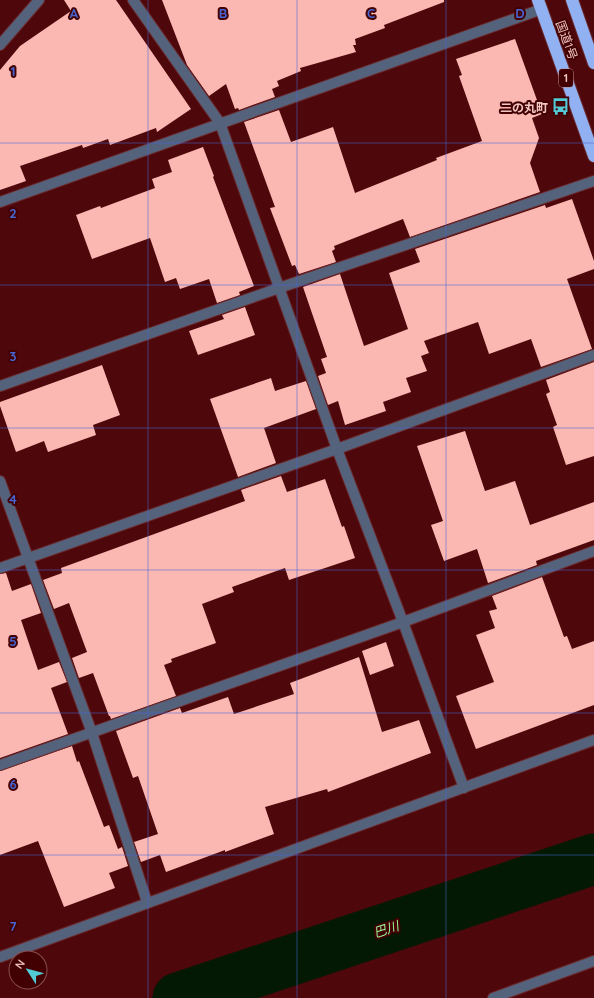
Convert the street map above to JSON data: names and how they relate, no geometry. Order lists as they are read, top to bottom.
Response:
{
  "streets": {
    "highway": ["国道1号", "1"]
  },
  "water": ["巴川"],
  "places": {
    "bus stop": ["二の丸町"]
  },
  "north": "top left",
  "grid": {
    "columns": [
      "A",
      "B",
      "C",
      "D"
    ],
    "rows": [
      "1",
      "2",
      "3",
      "4",
      "5",
      "6",
      "7"
    ]
  }
}
